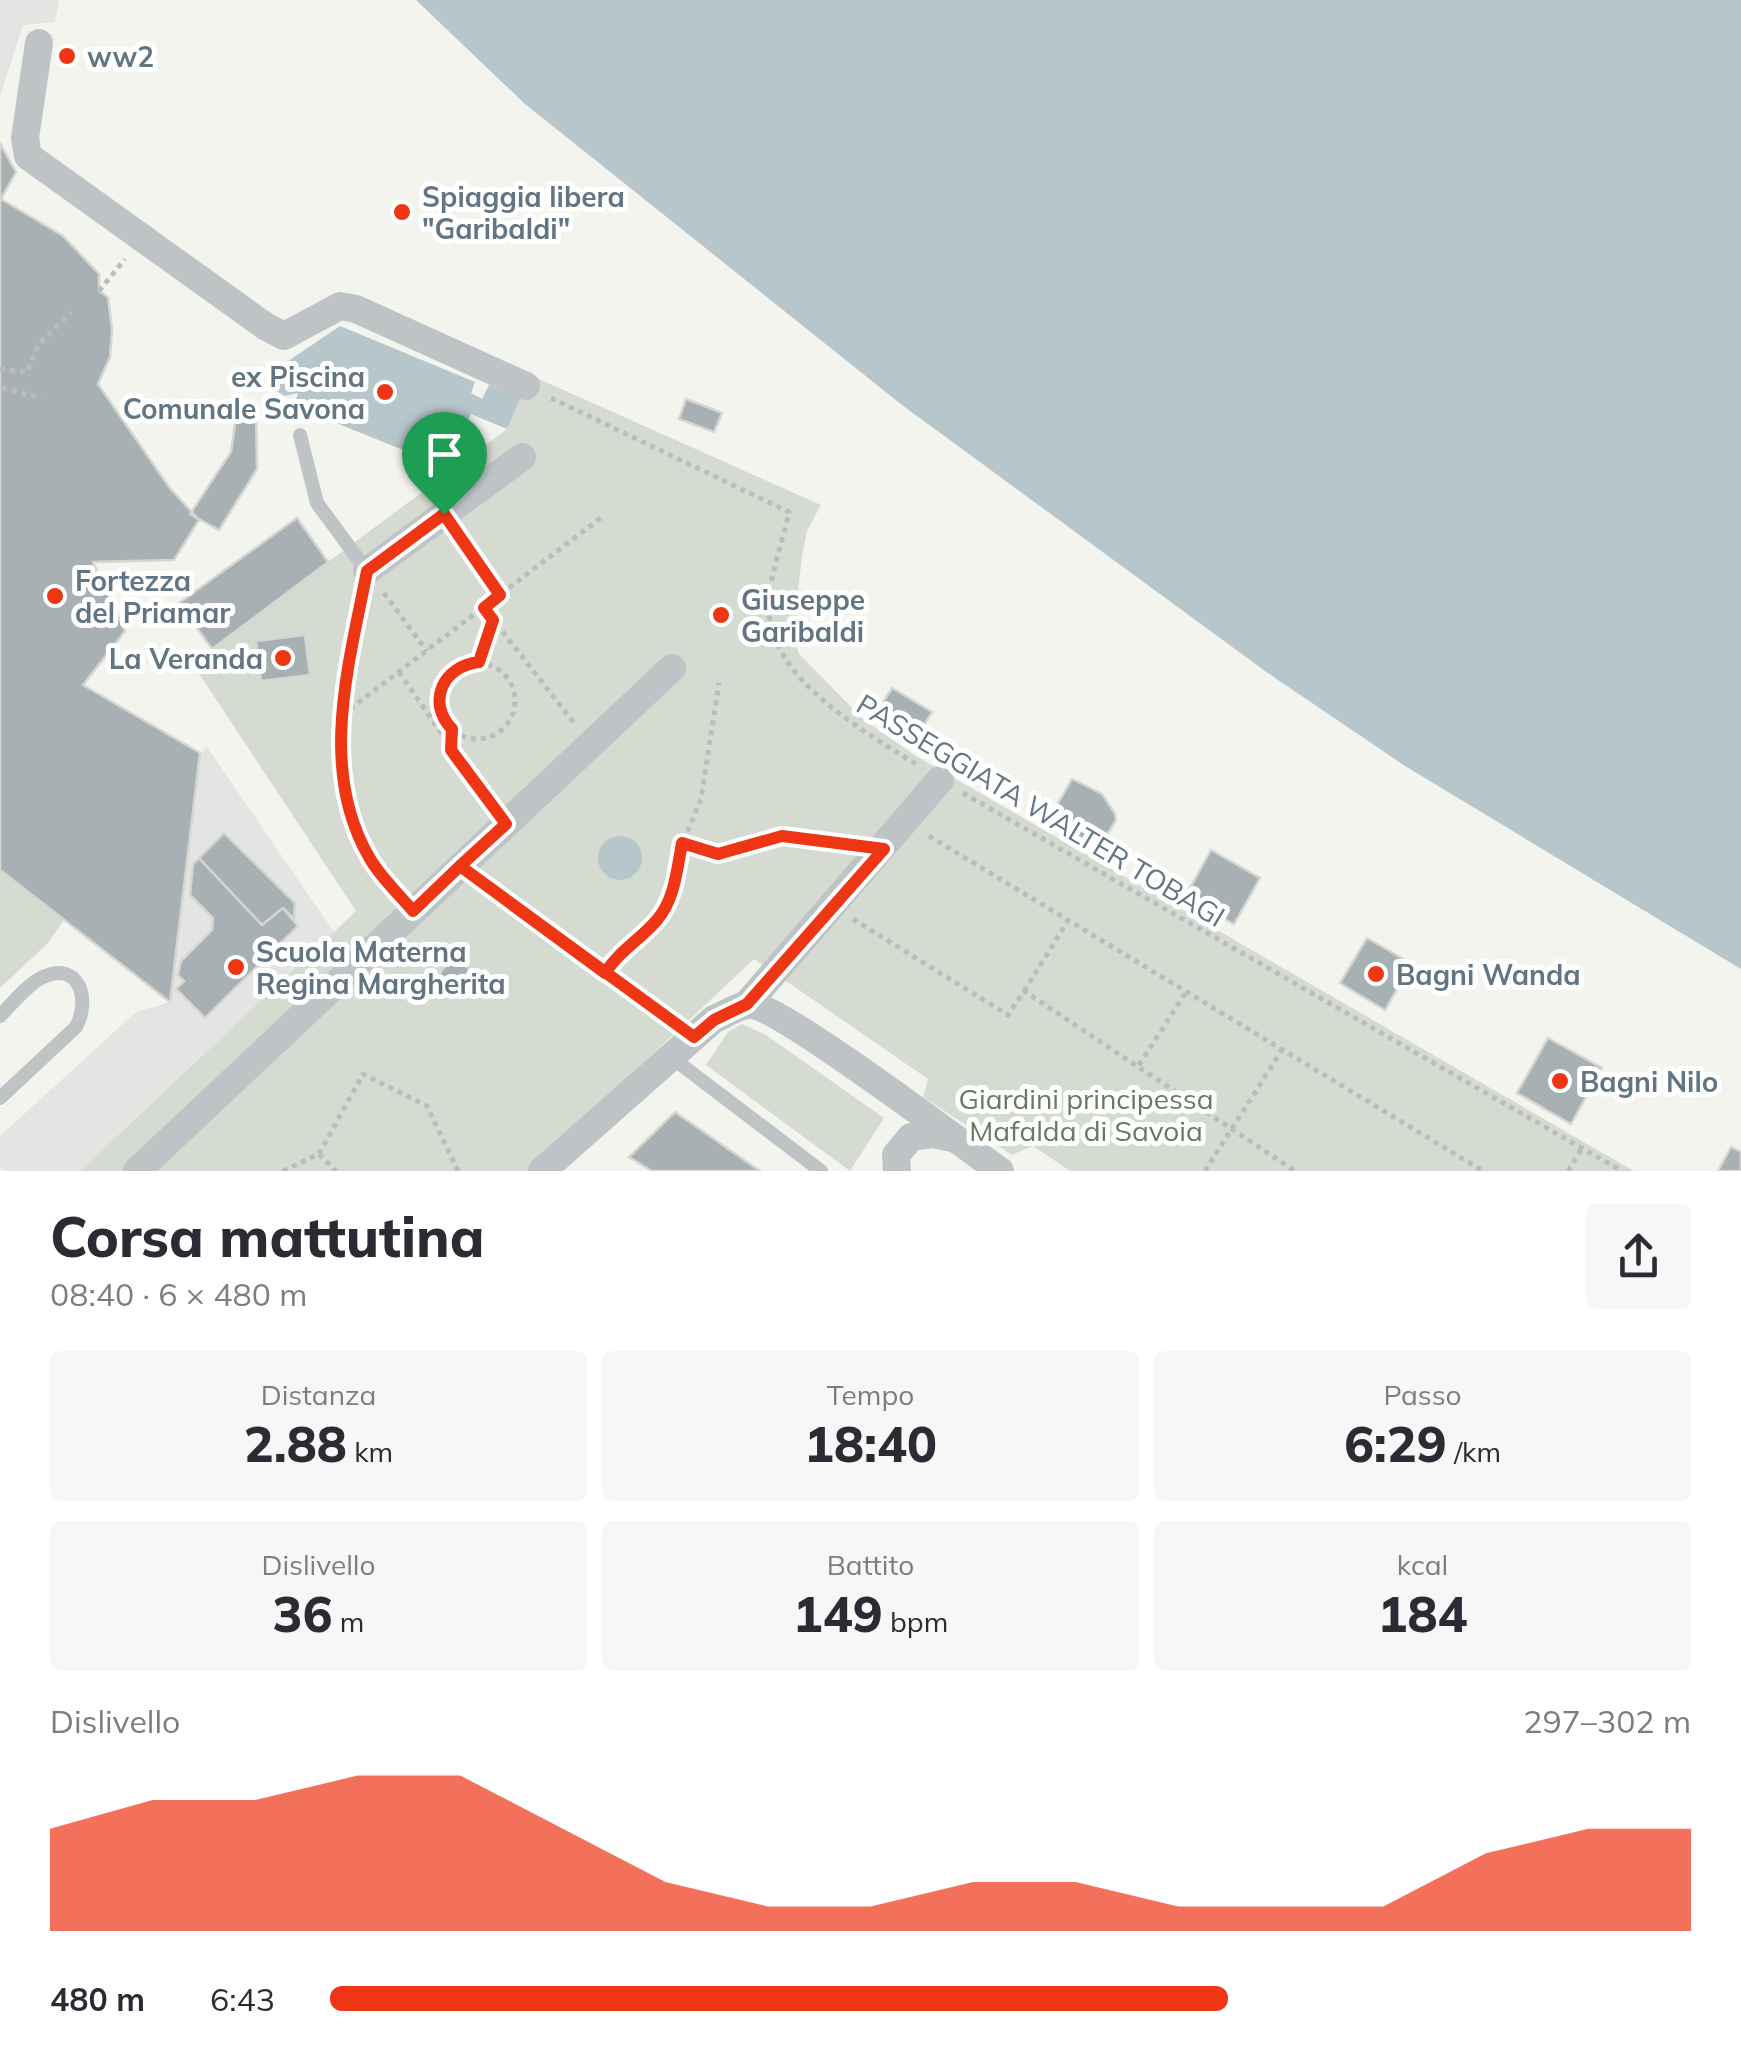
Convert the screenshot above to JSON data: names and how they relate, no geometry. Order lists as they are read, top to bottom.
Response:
{
  "streets": {
    "path": ["PASSEGGIATA WALTER TOBAGI"]
  },
  "parks": ["Giardini principessa Mafalda di Savoia"],
  "places": [
    "ww2",
    "Spiaggia libera \"Garibaldi\"",
    "ex Piscina Comunale Savona",
    "Fortezza del Priamar",
    "Giuseppe Garibaldi",
    "La Veranda",
    "Scuola Materna Regina Margherita",
    "Bagni Wanda",
    "Bagni Nilo"
  ],
  "page": {
    "heading": ["Corsa mattutina", "08:40 · 6 × 480 m"],
    "stats": [
      ["Distanza", "2.88 km"],
      ["Tempo", "18:40"],
      ["Passo", "6:29 /km"],
      ["Dislivello", "36 m"],
      ["Battito", "149 bpm"],
      ["kcal", "184"]
    ],
    "chart": ["Dislivello", "297–302 m"],
    "list": [
      {
        "name": "480 m",
        "note": "6:43"
      }
    ]
  }
}
